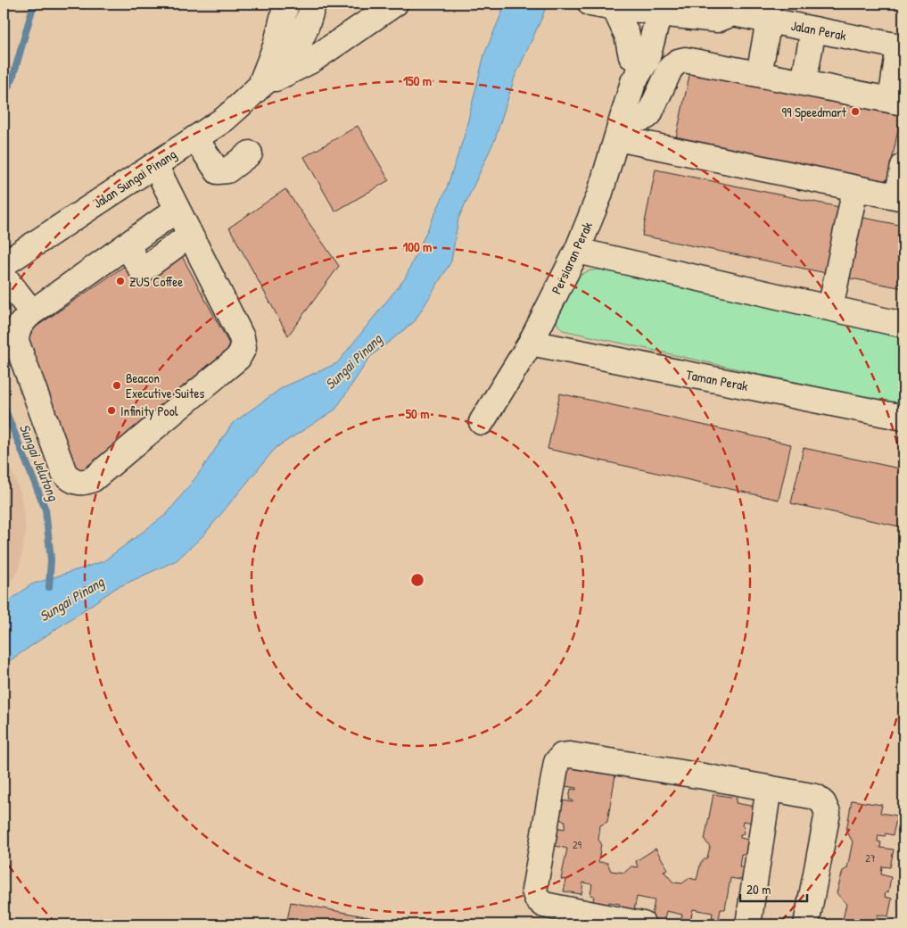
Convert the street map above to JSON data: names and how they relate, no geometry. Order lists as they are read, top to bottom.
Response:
{
  "streets": {
    "street": [
      "Jalan Perak",
      "Jalan Sungai Pinang",
      "Persiaran Perak",
      "Taman Perak"
    ]
  },
  "crossings": [
    ["Jalan Perak", "Persiaran Perak"],
    ["Persiaran Perak", "Taman Perak"]
  ],
  "water": ["Sungai Pinang", "Sungai Jelutong"],
  "places": [
    "99 Speedmart",
    "ZUS Coffee",
    "Beacon Executive Suites",
    "Infinity Pool"
  ],
  "house_numbers": ["29", "27"],
  "scale_bar": "20 m",
  "rings": ["150 m", "100 m", "50 m"]
}
